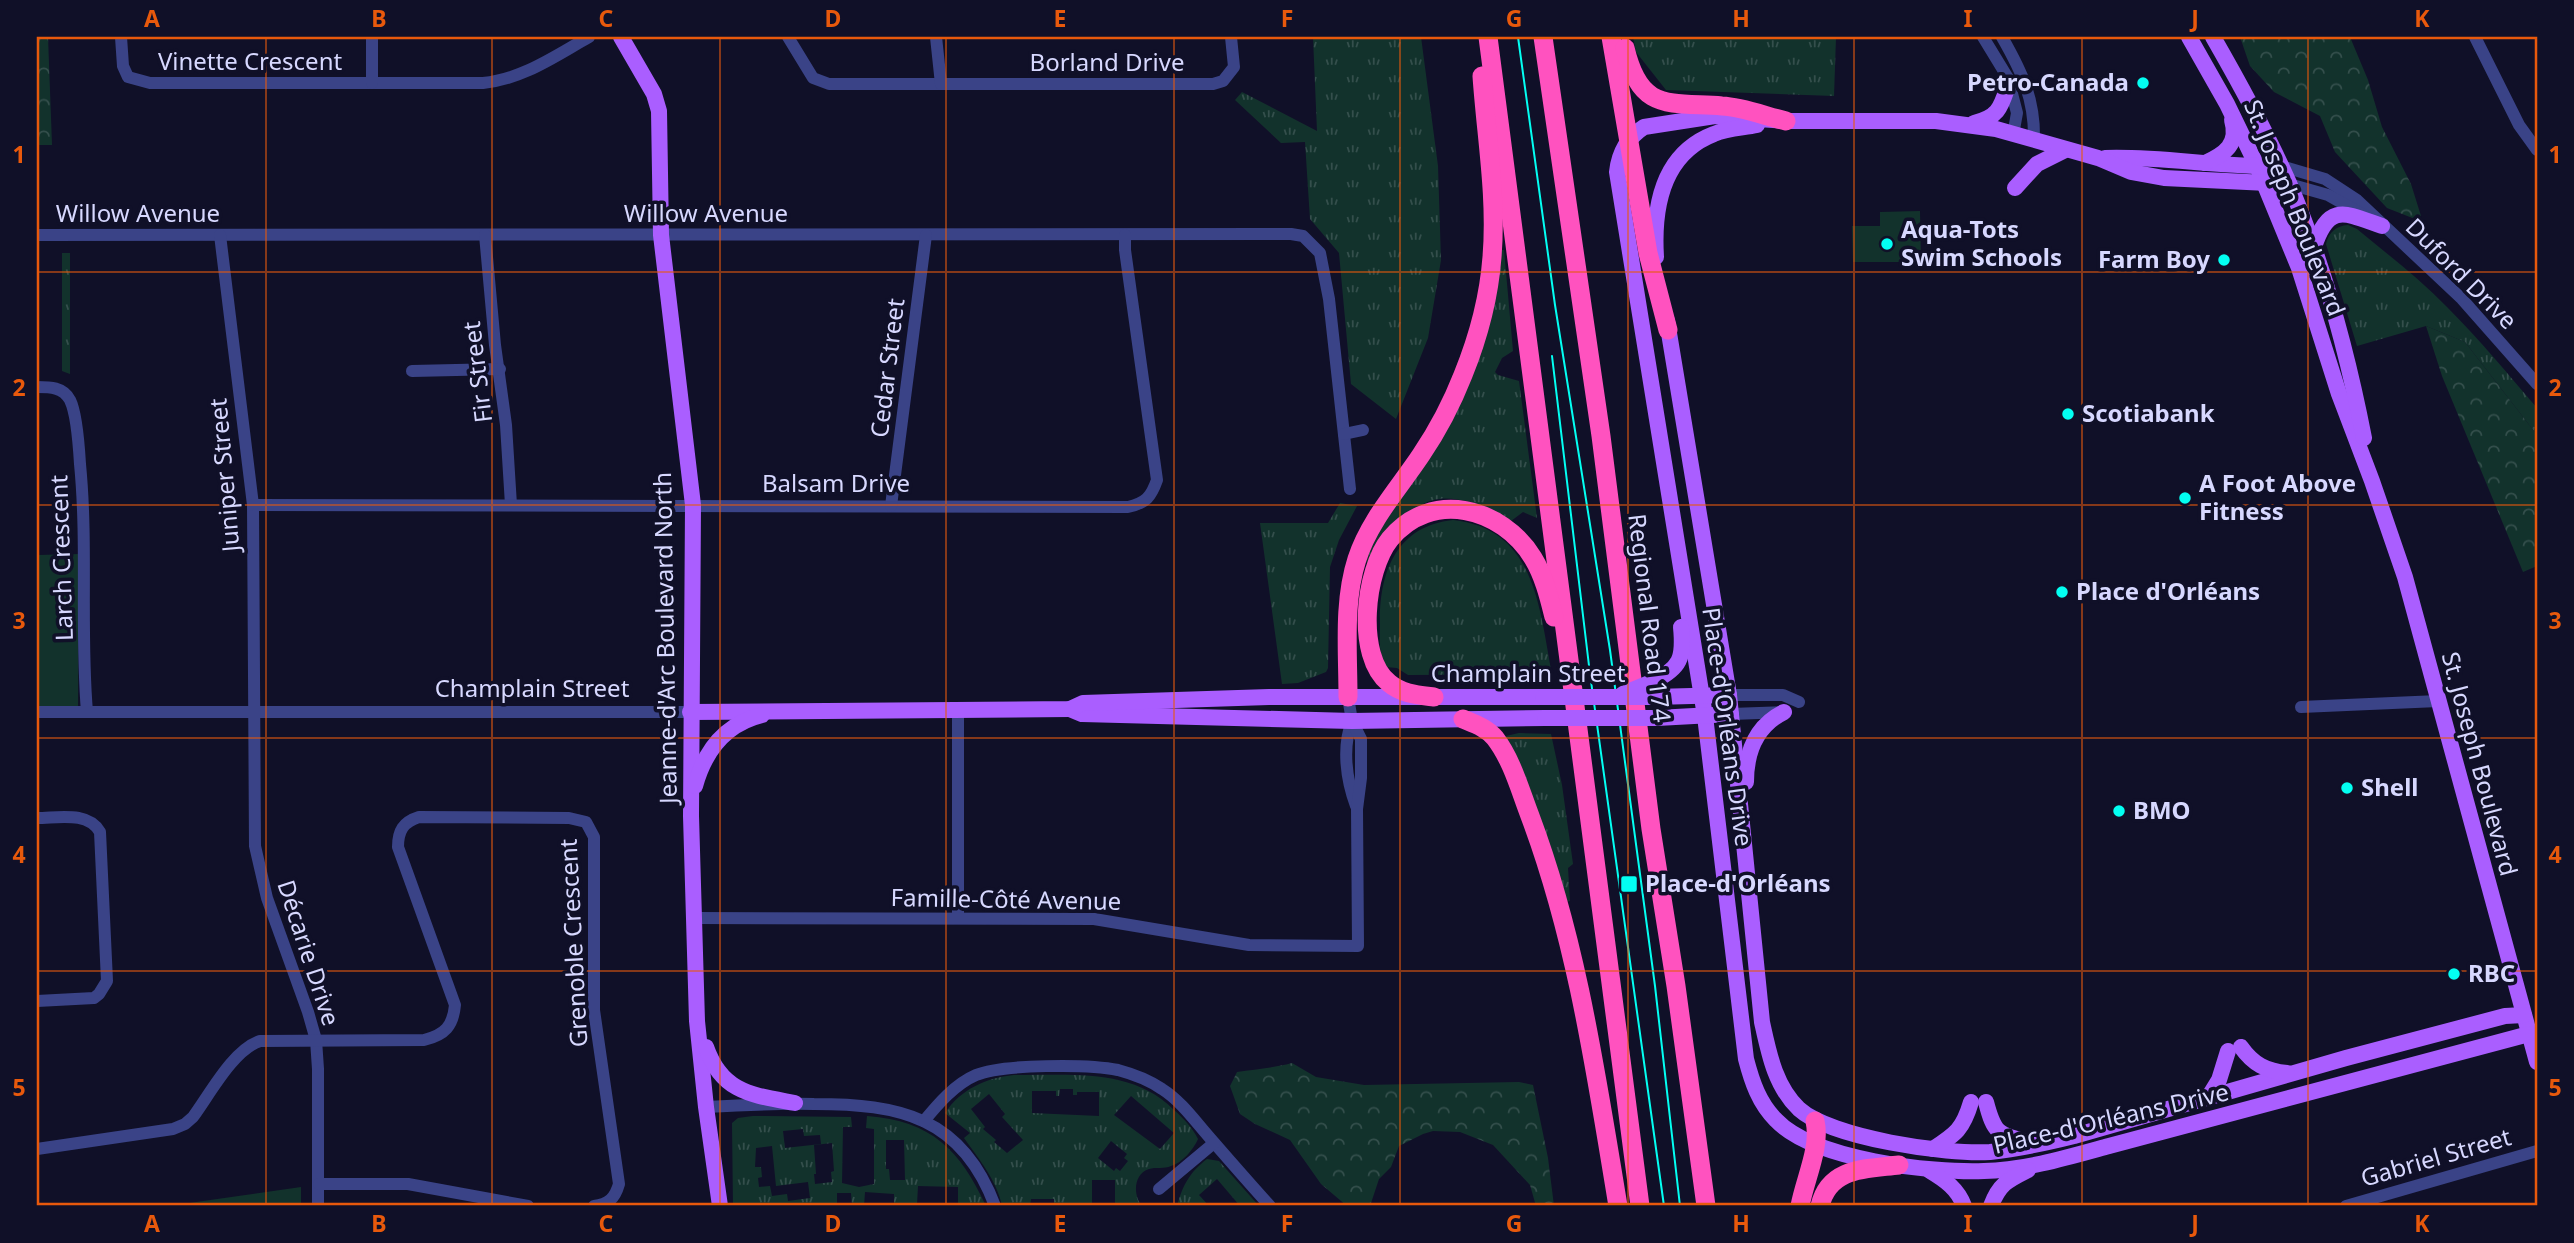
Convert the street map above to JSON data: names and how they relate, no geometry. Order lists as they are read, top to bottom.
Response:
{
  "streets": {
    "highway": ["Regional Road 174"],
    "main road": [
      "St. Joseph Boulevard",
      "Jeanne-d'Arc Boulevard North",
      "Champlain Street",
      "Place-d'Orléans Drive"
    ],
    "street": [
      "Vinette Crescent",
      "Borland Drive",
      "Willow Avenue",
      "Duford Drive",
      "Cedar Street",
      "Fir Street",
      "Juniper Street",
      "Balsam Drive",
      "Larch Crescent",
      "Famille-Côté Avenue",
      "Grenoble Crescent",
      "Décarie Drive",
      "Gabriel Street"
    ]
  },
  "crossings": [
    ["St. Joseph Boulevard", "Duford Drive"],
    ["St. Joseph Boulevard", "Place-d'Orléans Drive"],
    ["Willow Avenue", "Cedar Street"],
    ["Willow Avenue", "Fir Street"],
    ["Willow Avenue", "Juniper Street"],
    ["Willow Avenue", "Balsam Drive"],
    ["Willow Avenue", "Jeanne-d'Arc Boulevard North"],
    ["Duford Drive", "Place-d'Orléans Drive"],
    ["Cedar Street", "Balsam Drive"],
    ["Fir Street", "Balsam Drive"],
    ["Juniper Street", "Balsam Drive"],
    ["Juniper Street", "Champlain Street"],
    ["Juniper Street", "Décarie Drive"],
    ["Balsam Drive", "Jeanne-d'Arc Boulevard North"],
    ["Larch Crescent", "Champlain Street"],
    ["Jeanne-d'Arc Boulevard North", "Champlain Street"],
    ["Jeanne-d'Arc Boulevard North", "Famille-Côté Avenue"],
    ["Champlain Street", "Place-d'Orléans Drive"],
    ["Champlain Street", "Famille-Côté Avenue"],
    ["Champlain Street", "Décarie Drive"],
    ["Grenoble Crescent", "Décarie Drive"]
  ],
  "places": {
    "other": [
      "Petro-Canada",
      "Aqua-Tots Swim Schools",
      "Farm Boy",
      "Scotiabank",
      "A Foot Above Fitness",
      "Place d'Orléans",
      "Shell",
      "BMO",
      "RBC"
    ],
    "transit": ["Place-d'Orléans"]
  },
  "grid": {
    "columns": [
      "A",
      "B",
      "C",
      "D",
      "E",
      "F",
      "G",
      "H",
      "I",
      "J",
      "K"
    ],
    "rows": [
      "1",
      "2",
      "3",
      "4",
      "5"
    ]
  }
}
